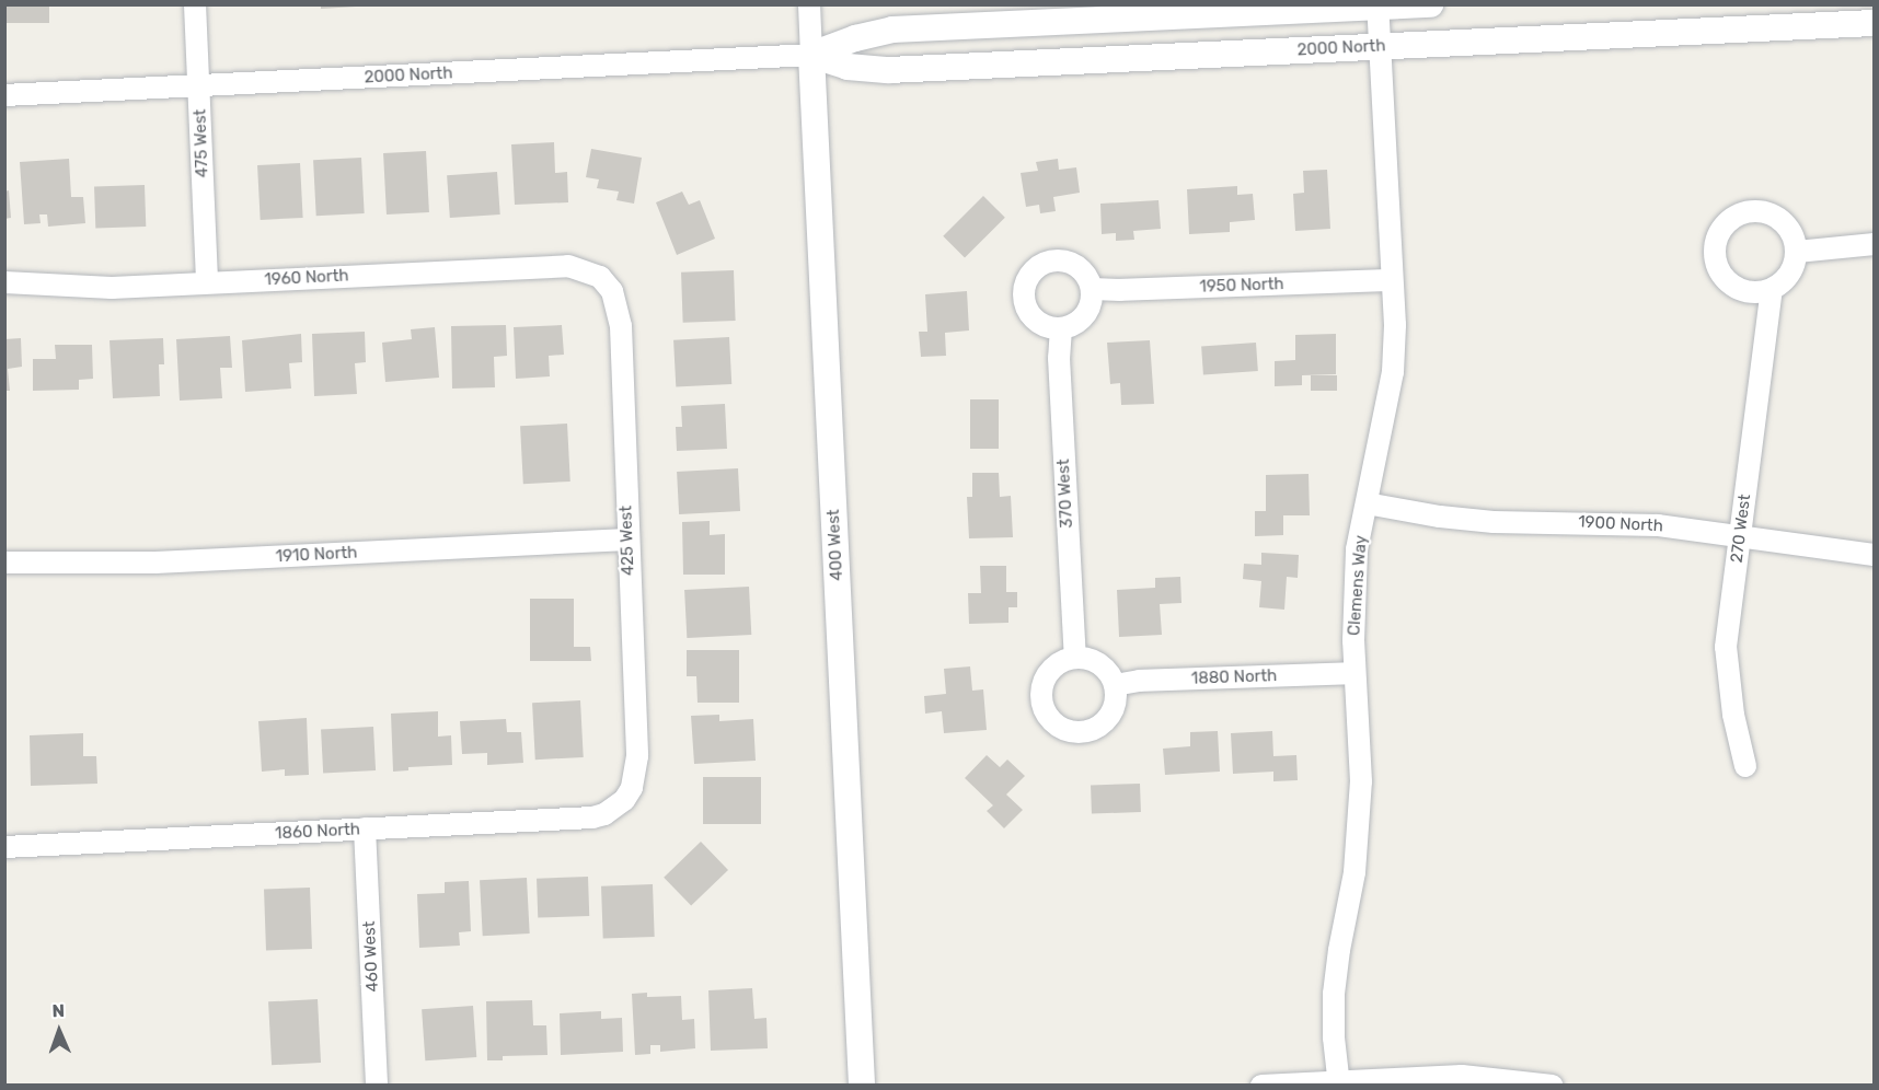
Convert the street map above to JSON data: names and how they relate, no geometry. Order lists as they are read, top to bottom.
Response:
{
  "streets": {
    "street": [
      "2000 North",
      "475 West",
      "1960 North",
      "1950 North",
      "370 West",
      "1900 North",
      "270 West",
      "425 West",
      "400 West",
      "1910 North",
      "Clemens Way",
      "1880 North",
      "1860 North",
      "460 West"
    ]
  },
  "crossings": [
    ["2000 North", "475 West"],
    ["2000 North", "400 West"],
    ["2000 North", "Clemens Way"],
    ["475 West", "1960 North"],
    ["1960 North", "425 West"],
    ["1950 North", "370 West"],
    ["1950 North", "Clemens Way"],
    ["370 West", "1880 North"],
    ["1900 North", "270 West"],
    ["1900 North", "Clemens Way"],
    ["425 West", "1910 North"],
    ["425 West", "1860 North"],
    ["Clemens Way", "1880 North"],
    ["1860 North", "460 West"]
  ],
  "north": "top"
}
